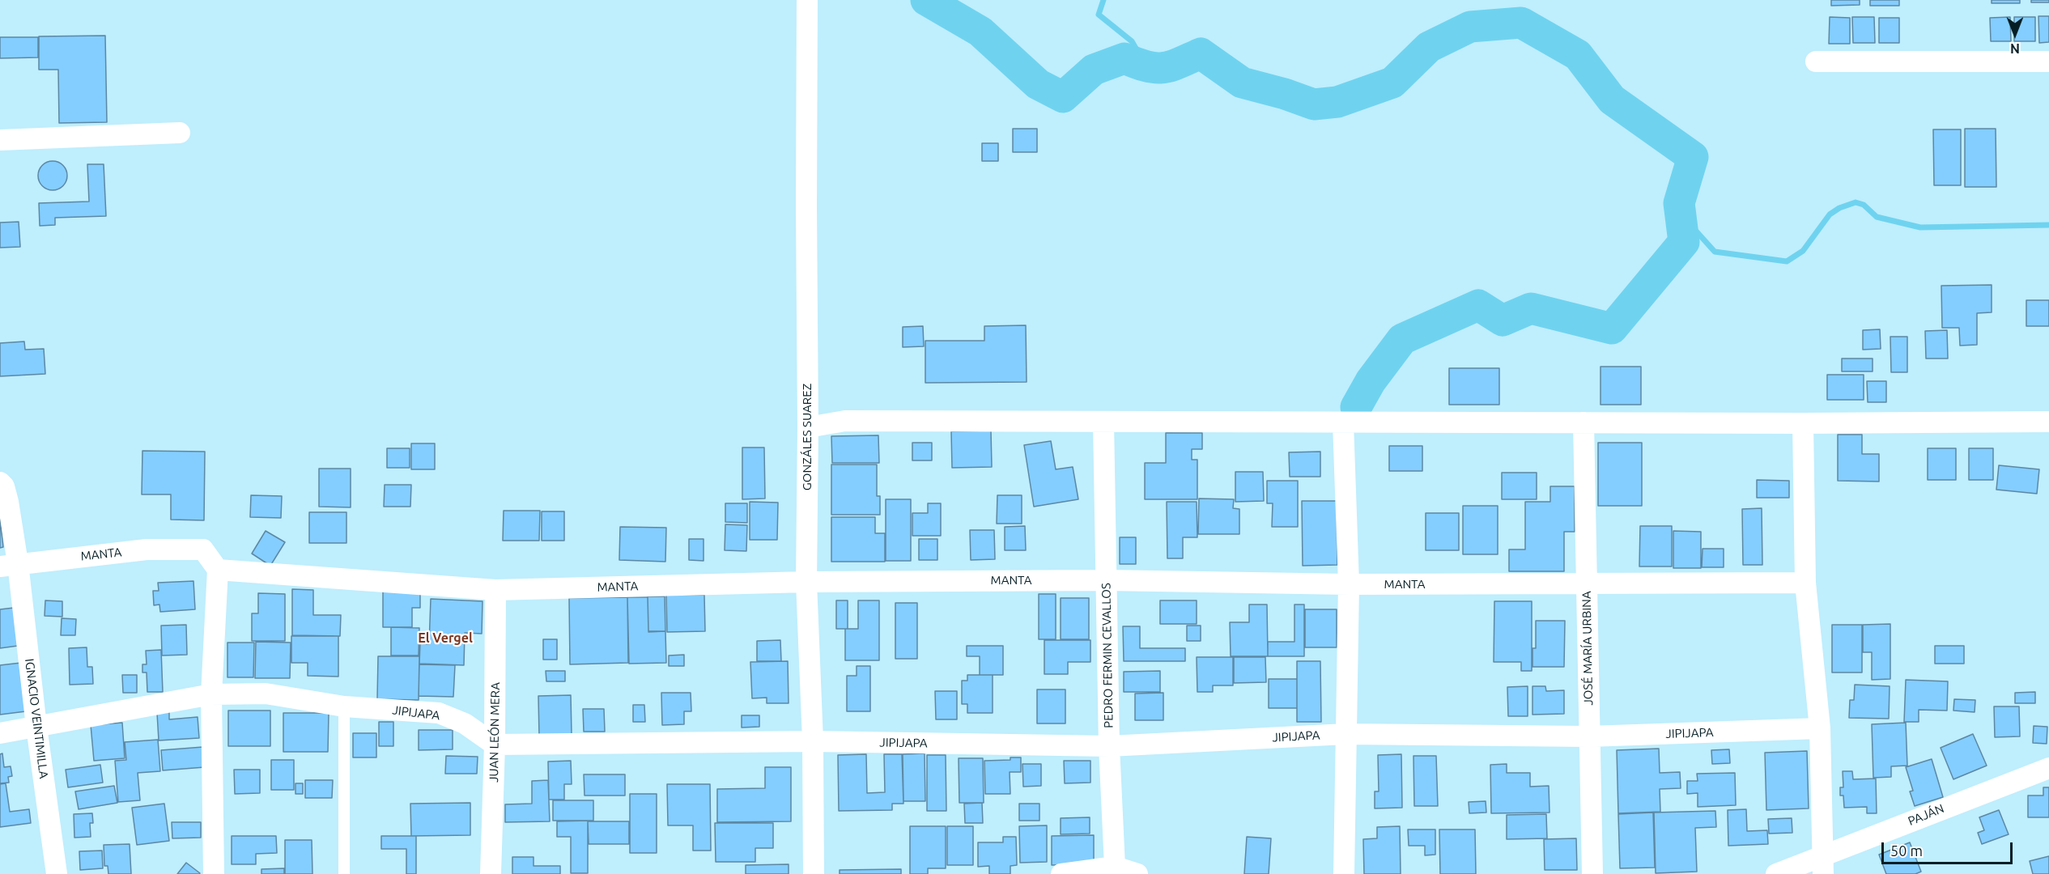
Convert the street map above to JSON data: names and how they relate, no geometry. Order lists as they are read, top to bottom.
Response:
{
  "streets": {
    "street": [
      "GONZÁLES SUAREZ",
      "MANTA",
      "JOSÉ MARÍA URBINA",
      "PEDRO FERMIN CEVALLOS",
      "JIPIJAPA",
      "IGNACIO VEINTIMILLA",
      "JUAN LEÓN MERA",
      "PAJÁN"
    ]
  },
  "crossings": [
    ["GONZÁLES SUAREZ", "MANTA"],
    ["GONZÁLES SUAREZ", "JIPIJAPA"],
    ["MANTA", "JOSÉ MARÍA URBINA"],
    ["MANTA", "PEDRO FERMIN CEVALLOS"],
    ["MANTA", "IGNACIO VEINTIMILLA"],
    ["MANTA", "JUAN LEÓN MERA"],
    ["JOSÉ MARÍA URBINA", "JIPIJAPA"],
    ["PEDRO FERMIN CEVALLOS", "JIPIJAPA"],
    ["JIPIJAPA", "IGNACIO VEINTIMILLA"],
    ["JIPIJAPA", "JUAN LEÓN MERA"]
  ],
  "districts": ["El Vergel"],
  "scale_bar": "50 m",
  "north": "bottom"
}
